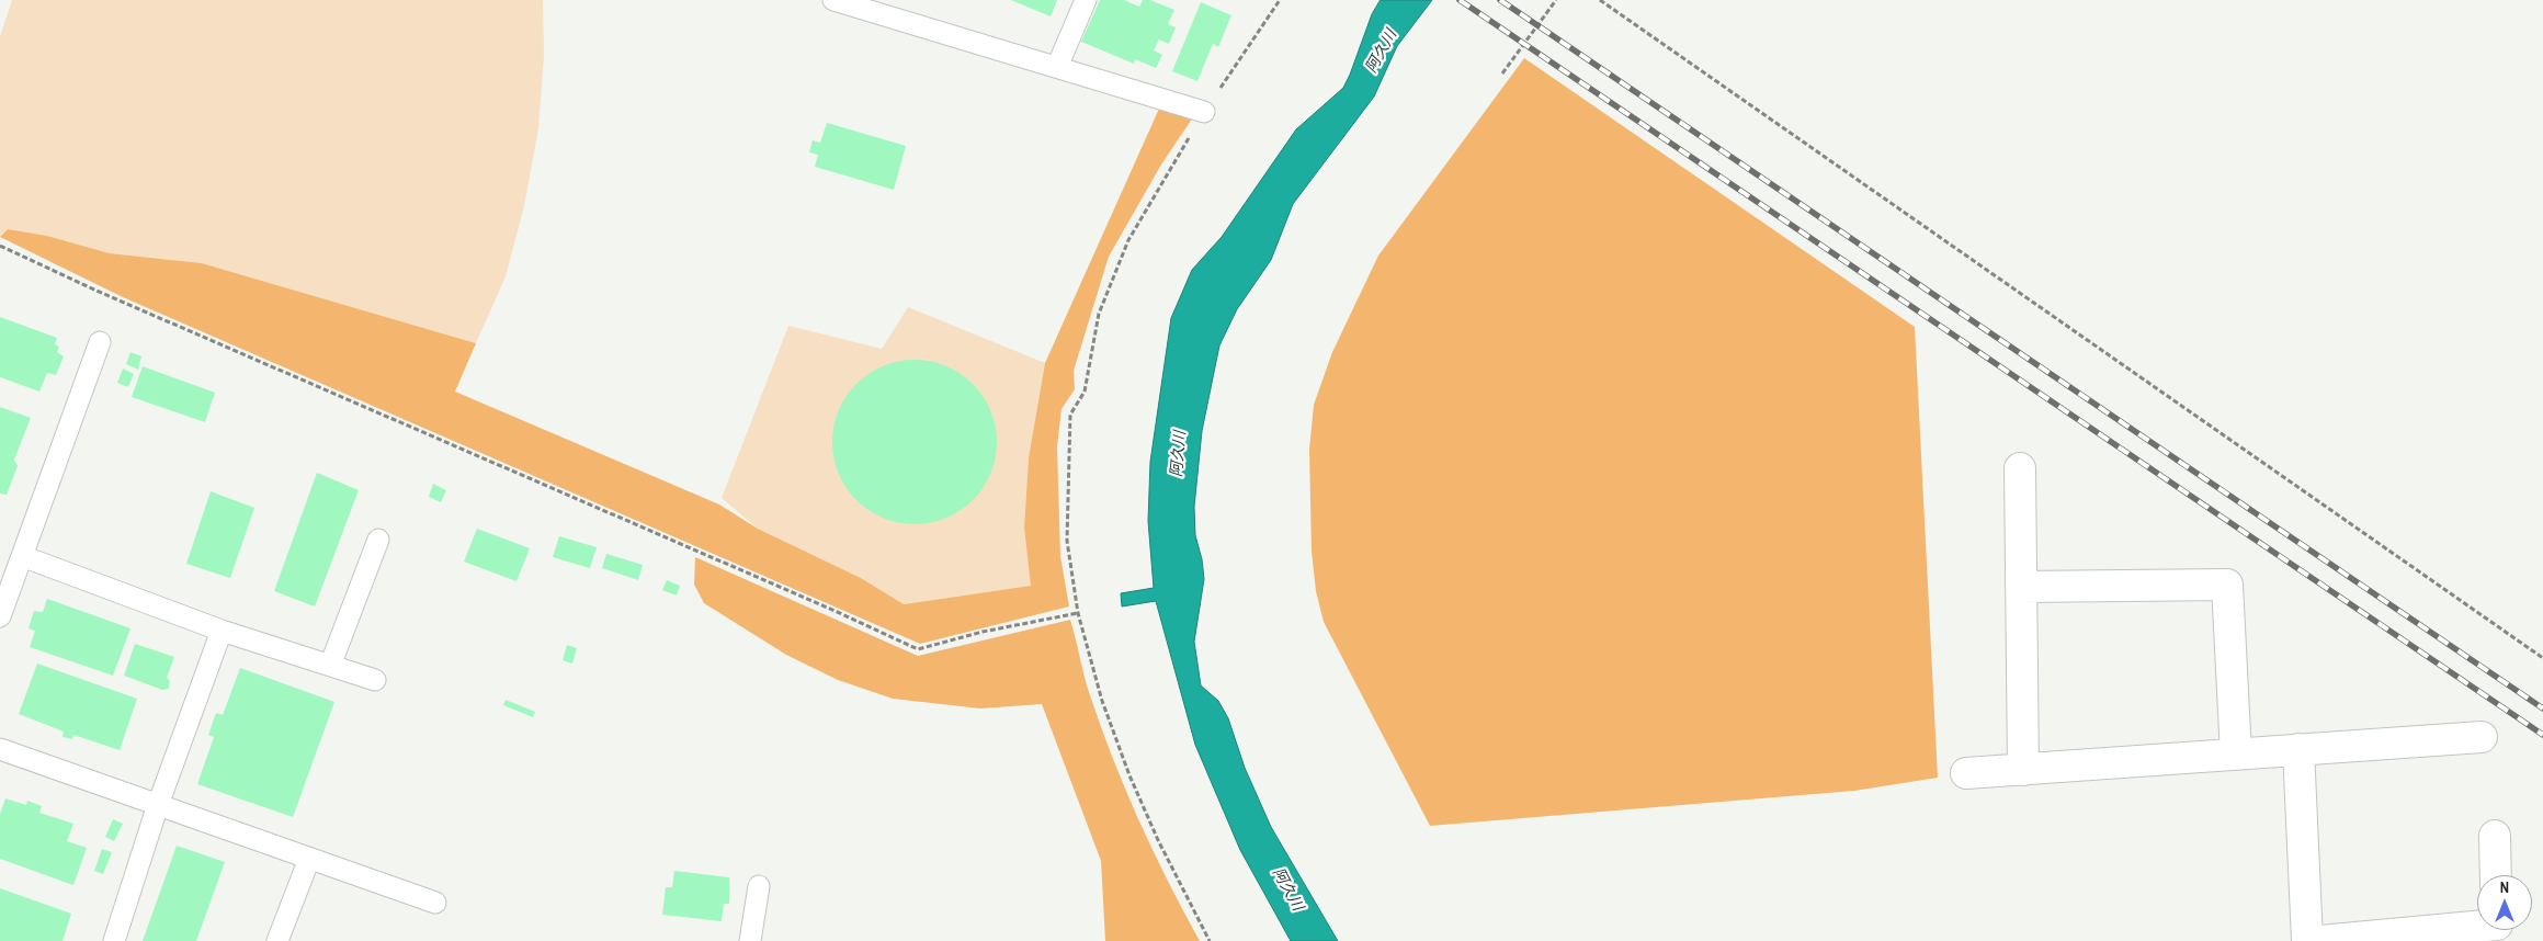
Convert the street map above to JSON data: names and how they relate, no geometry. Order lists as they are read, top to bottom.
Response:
{
  "water": ["阿久川"],
  "north": "top"
}
